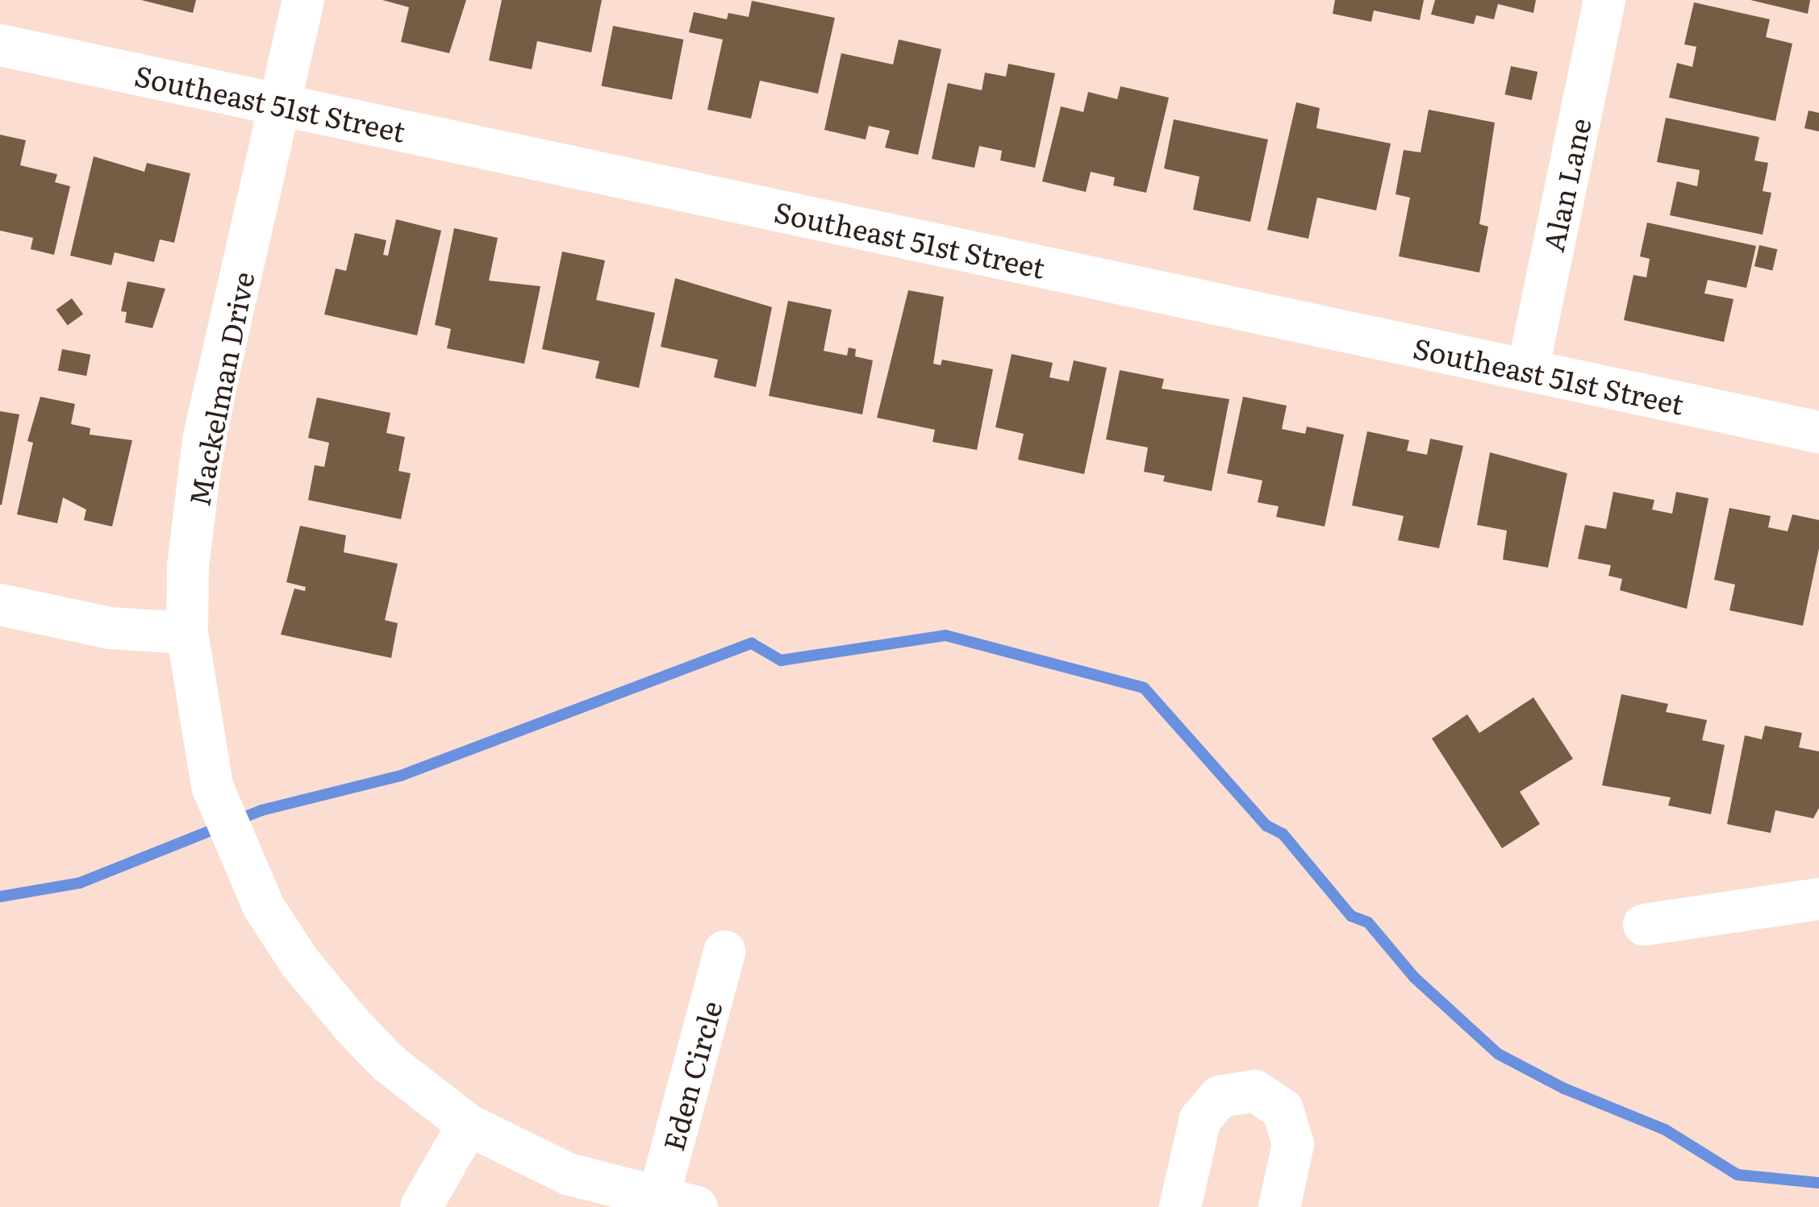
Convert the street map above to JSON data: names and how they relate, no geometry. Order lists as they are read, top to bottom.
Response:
{
  "streets": {
    "street": [
      "Southeast 51st Street",
      "Alan Lane",
      "Mackelman Drive",
      "Eden Circle"
    ]
  },
  "crossings": [
    ["Southeast 51st Street", "Alan Lane"],
    ["Southeast 51st Street", "Mackelman Drive"],
    ["Mackelman Drive", "Eden Circle"]
  ]
}
